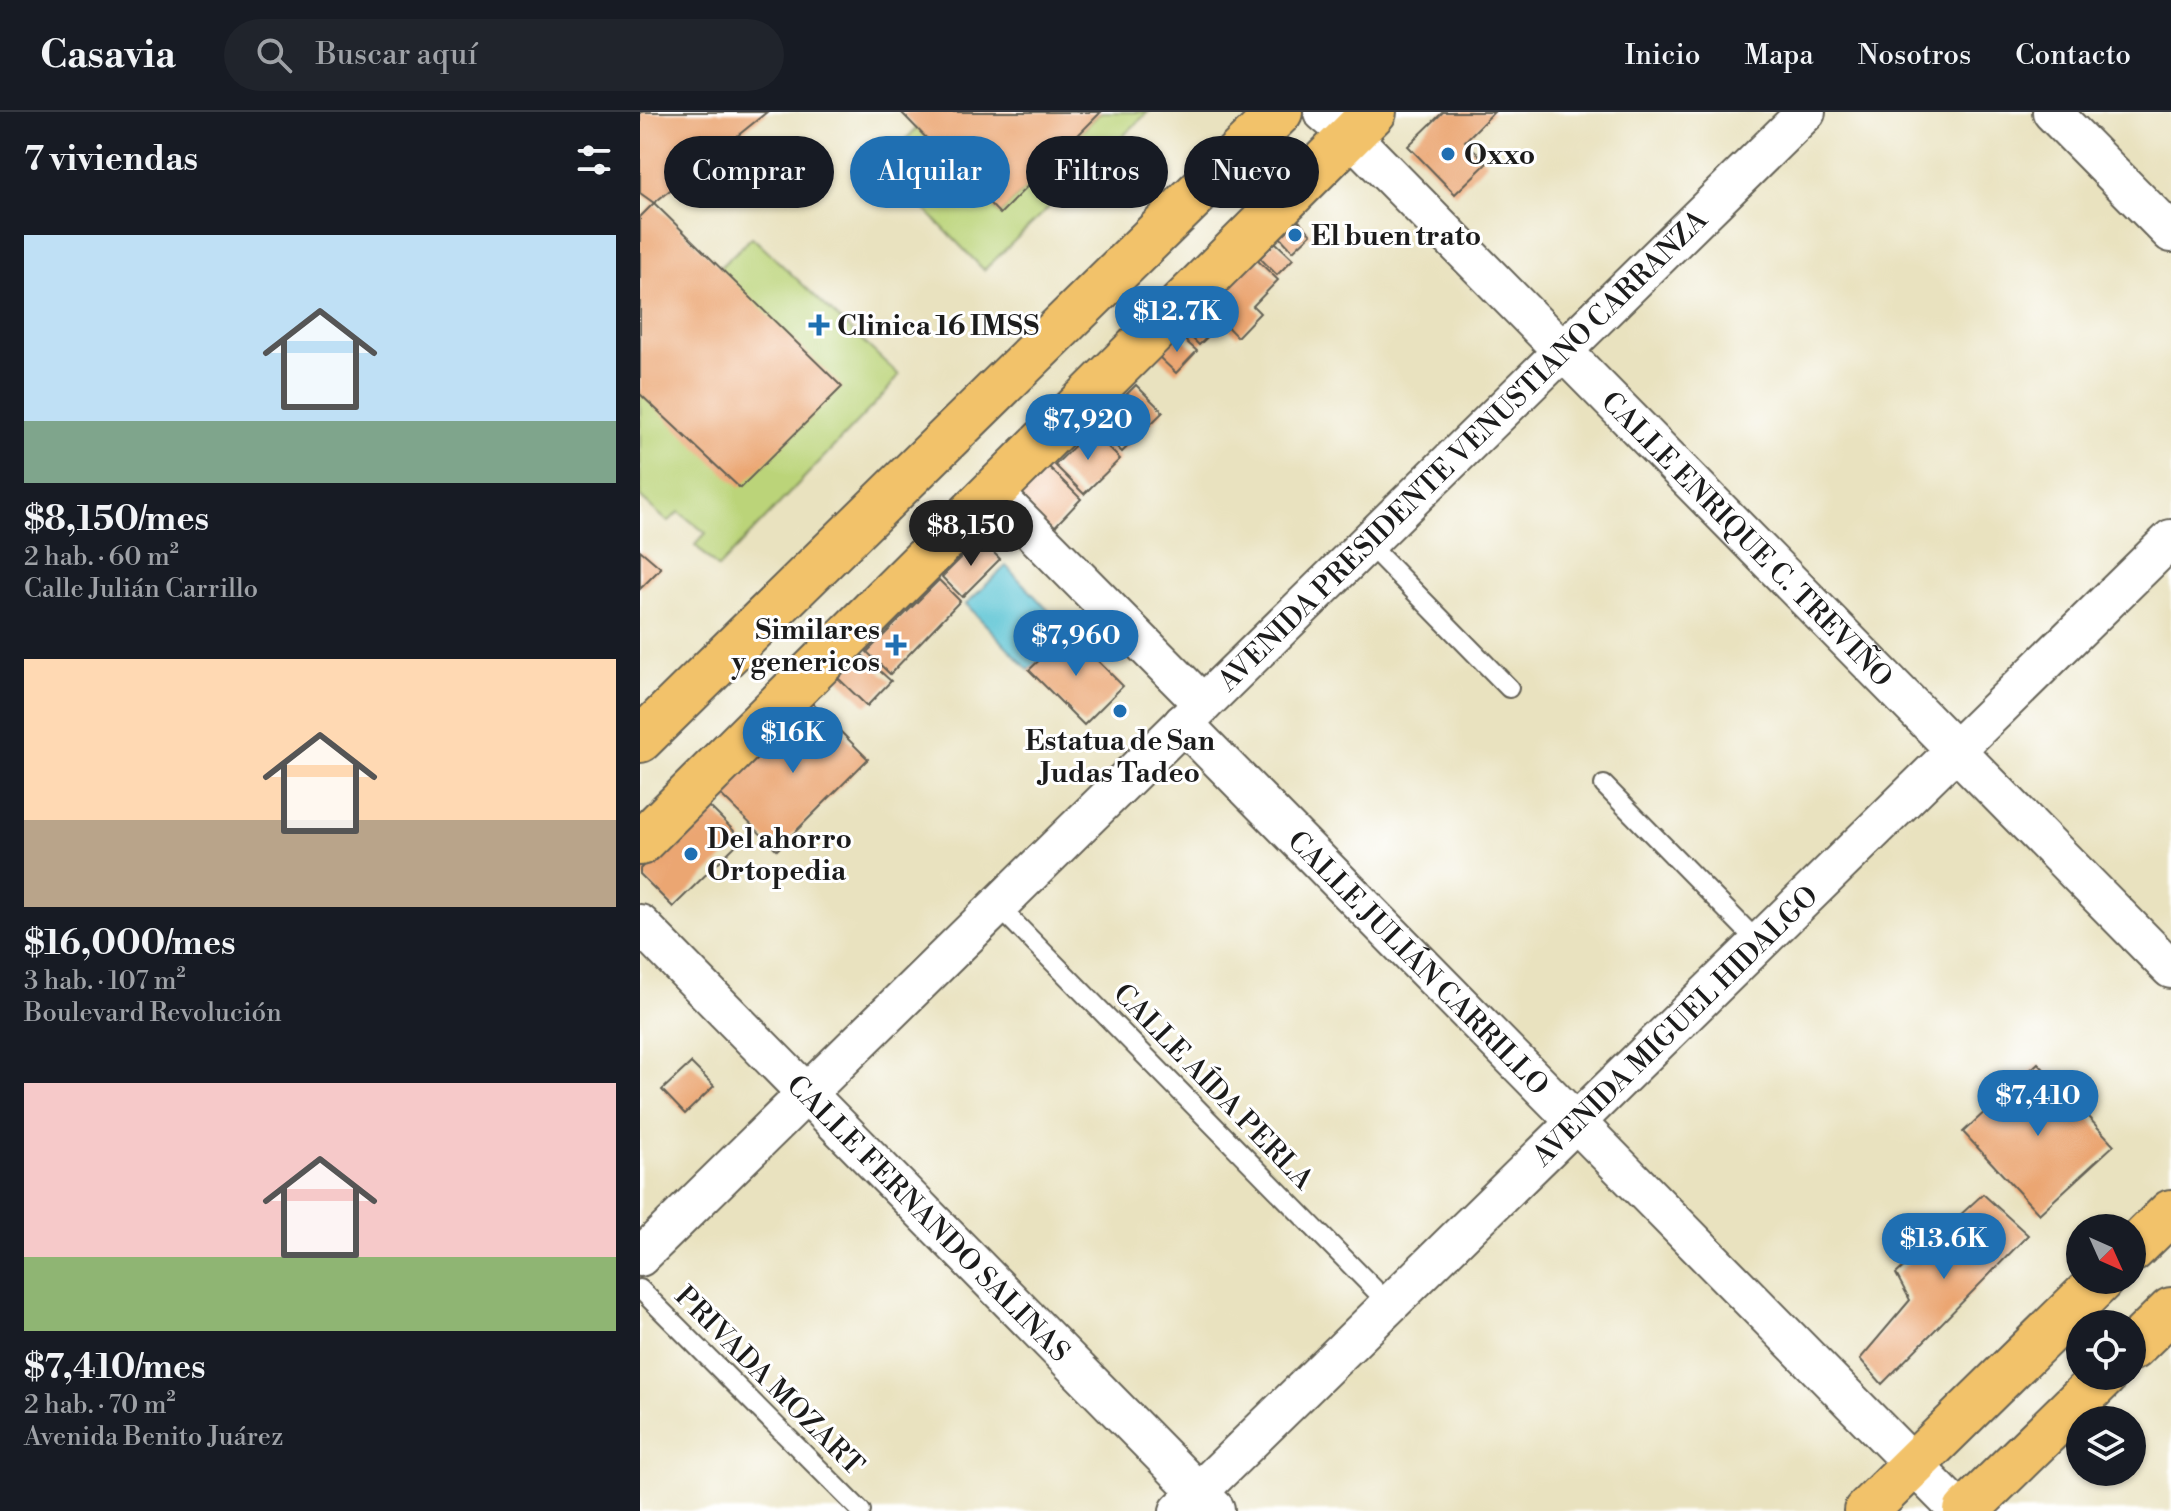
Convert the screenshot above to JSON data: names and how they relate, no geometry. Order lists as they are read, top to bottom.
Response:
{
  "streets": {
    "street": [
      "AVENIDA PRESIDENTE VENUSTIANO CARRANZA",
      "CALLE ENRIQUE C. TREVIÑO",
      "CALLE JULIÁN CARRILLO",
      "AVENIDA MIGUEL HIDALGO",
      "CALLE FERNANDO SALINAS"
    ],
    "lane": ["CALLE AÍDA PERLA", "PRIVADA MOZART"]
  },
  "crossings": [
    ["AVENIDA PRESIDENTE VENUSTIANO CARRANZA", "CALLE ENRIQUE C. TREVIÑO"],
    ["AVENIDA PRESIDENTE VENUSTIANO CARRANZA", "CALLE JULIÁN CARRILLO"],
    ["AVENIDA PRESIDENTE VENUSTIANO CARRANZA", "CALLE AÍDA PERLA"],
    ["AVENIDA PRESIDENTE VENUSTIANO CARRANZA", "CALLE FERNANDO SALINAS"],
    ["CALLE ENRIQUE C. TREVIÑO", "AVENIDA MIGUEL HIDALGO"],
    ["CALLE JULIÁN CARRILLO", "AVENIDA MIGUEL HIDALGO"],
    ["AVENIDA MIGUEL HIDALGO", "CALLE AÍDA PERLA"],
    ["AVENIDA MIGUEL HIDALGO", "CALLE FERNANDO SALINAS"]
  ],
  "places": {
    "other": [
      "Oxxo",
      "El buen trato",
      "Estatua de San Judas Tadeo",
      "Del ahorro Ortopedia"
    ],
    "health": ["Clinica 16 IMSS", "Similares y genericos"]
  },
  "north": "bottom right",
  "page": {
    "header": "Casavia",
    "search": "Buscar aquí",
    "nav": [
      "Inicio",
      "Mapa",
      "Nosotros",
      "Contacto"
    ],
    "heading": "7 viviendas",
    "chip": [
      "Comprar",
      "Alquilar",
      "Filtros",
      "Nuevo"
    ],
    "list": [
      {
        "name": "$8,150/mes",
        "note": "2 hab. · 60 m² · Calle Julián Carrillo"
      },
      {
        "name": "$16,000/mes",
        "note": "3 hab. · 107 m² · Boulevard Revolución"
      },
      {
        "name": "$7,410/mes",
        "note": "2 hab. · 70 m² · Avenida Benito Juárez"
      }
    ],
    "price": [
      "$12.7K",
      "$7,920",
      "$8,150",
      "$7,960",
      "$16K",
      "$7,410",
      "$13.6K"
    ]
  }
}
